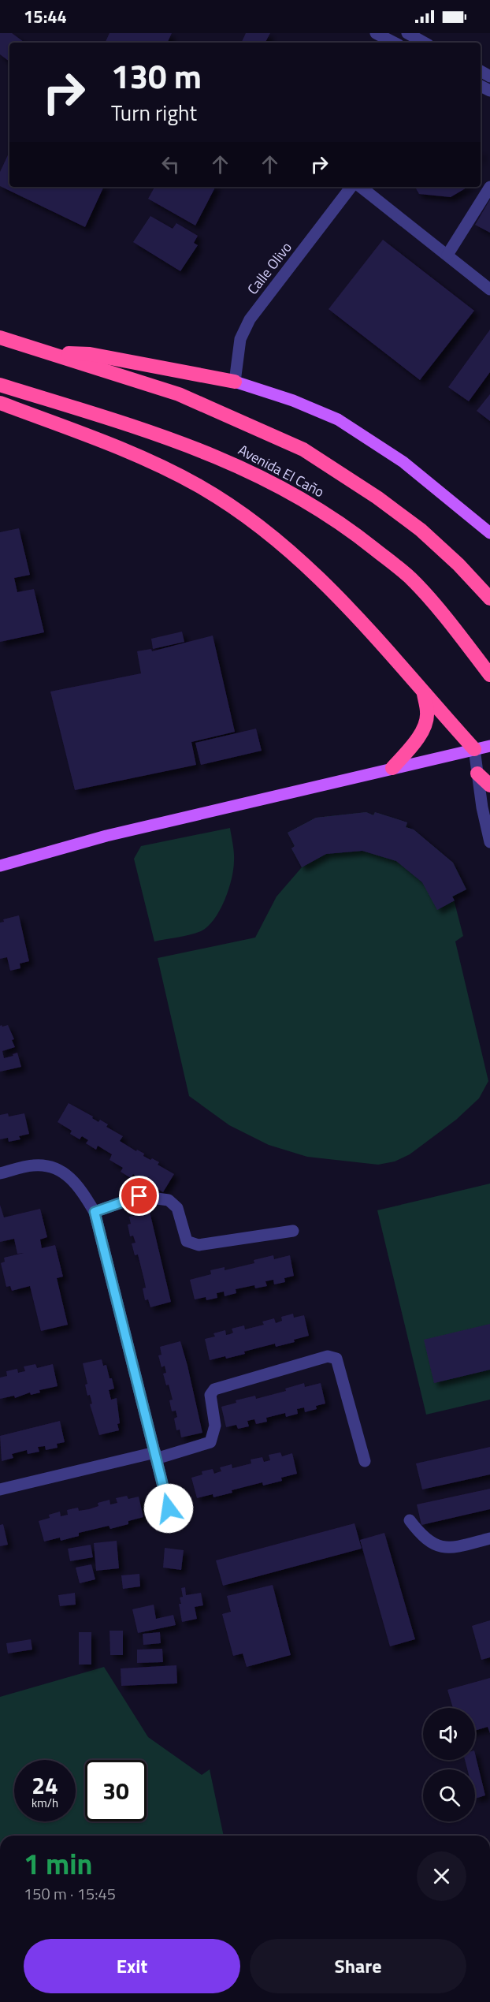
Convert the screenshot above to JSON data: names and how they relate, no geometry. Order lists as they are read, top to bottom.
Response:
{
  "streets": {
    "highway": ["Avenida El Caño"],
    "street": ["Calle Olivo"]
  },
  "page": {
    "status": "15:44",
    "turn": ["130 m", "Turn right"],
    "speed": "24 km/h",
    "limit": "30",
    "heading": ["1 min", "150 m · 15:45"],
    "buttons": ["Exit", "Share"]
  }
}
